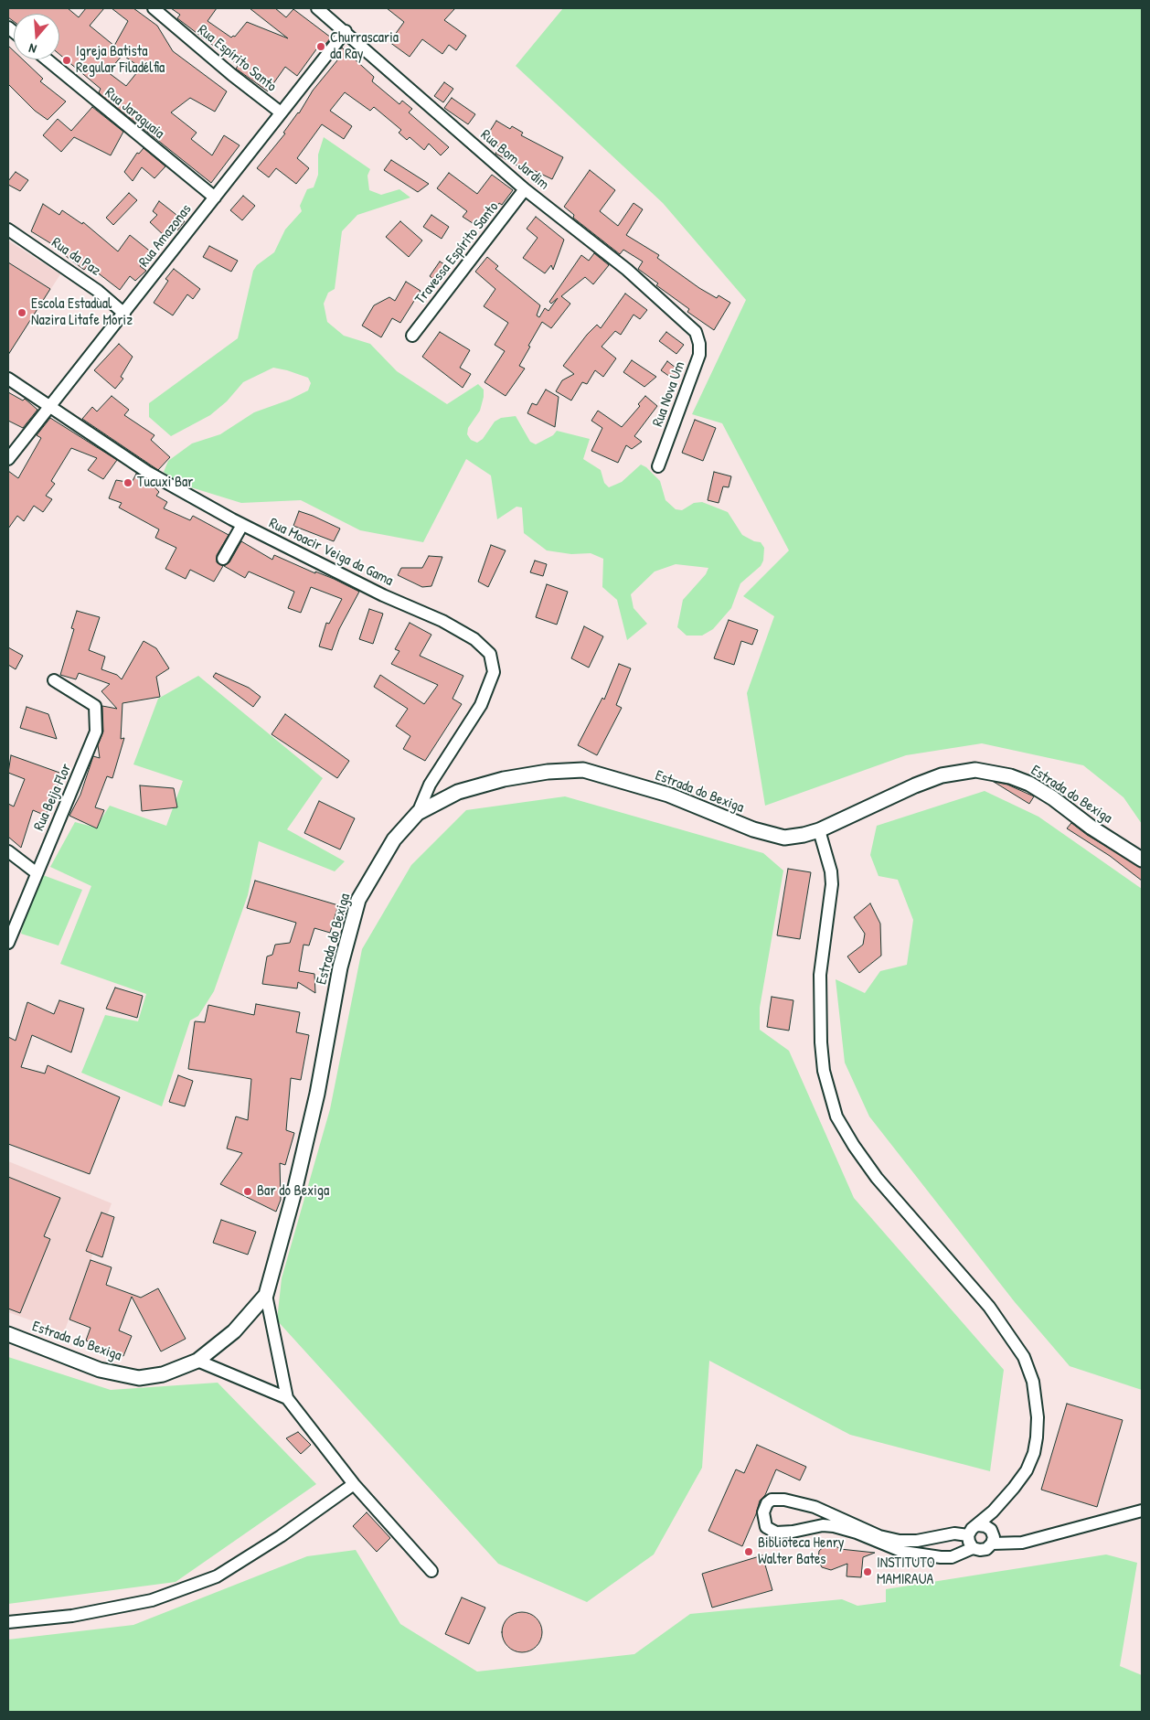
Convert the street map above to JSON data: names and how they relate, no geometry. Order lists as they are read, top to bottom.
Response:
{
  "streets": {
    "street": [
      "Rua Espírito Santo",
      "Rua Jaraguaia",
      "Rua Bom Jardim",
      "Rua Amazonas",
      "Travessa Espírito Santo",
      "Rua da Paz",
      "Rua Nova Um",
      "Rua Moacir Veiga da Gama",
      "Estrada do Bexiga",
      "Rua Beija Flor"
    ]
  },
  "crossings": [
    ["Rua Espírito Santo", "Rua Amazonas"],
    ["Rua Jaraguaia", "Rua Amazonas"],
    ["Rua Bom Jardim", "Rua Amazonas"],
    ["Rua Bom Jardim", "Travessa Espírito Santo"],
    ["Rua Bom Jardim", "Rua Nova Um"],
    ["Rua Amazonas", "Rua da Paz"],
    ["Rua Amazonas", "Rua Moacir Veiga da Gama"],
    ["Rua Moacir Veiga da Gama", "Estrada do Bexiga"]
  ],
  "places": [
    "Churrascaria da Ray",
    "Igreja Batista Regular Filadélfia",
    "Escola Estadual Nazira Litafe Moriz",
    "Tucuxi Bar",
    "Bar do Bexiga",
    "Biblioteca Henry Walter Bates",
    "INSTITUTO MAMIRAUA"
  ],
  "north": "bottom"
}
